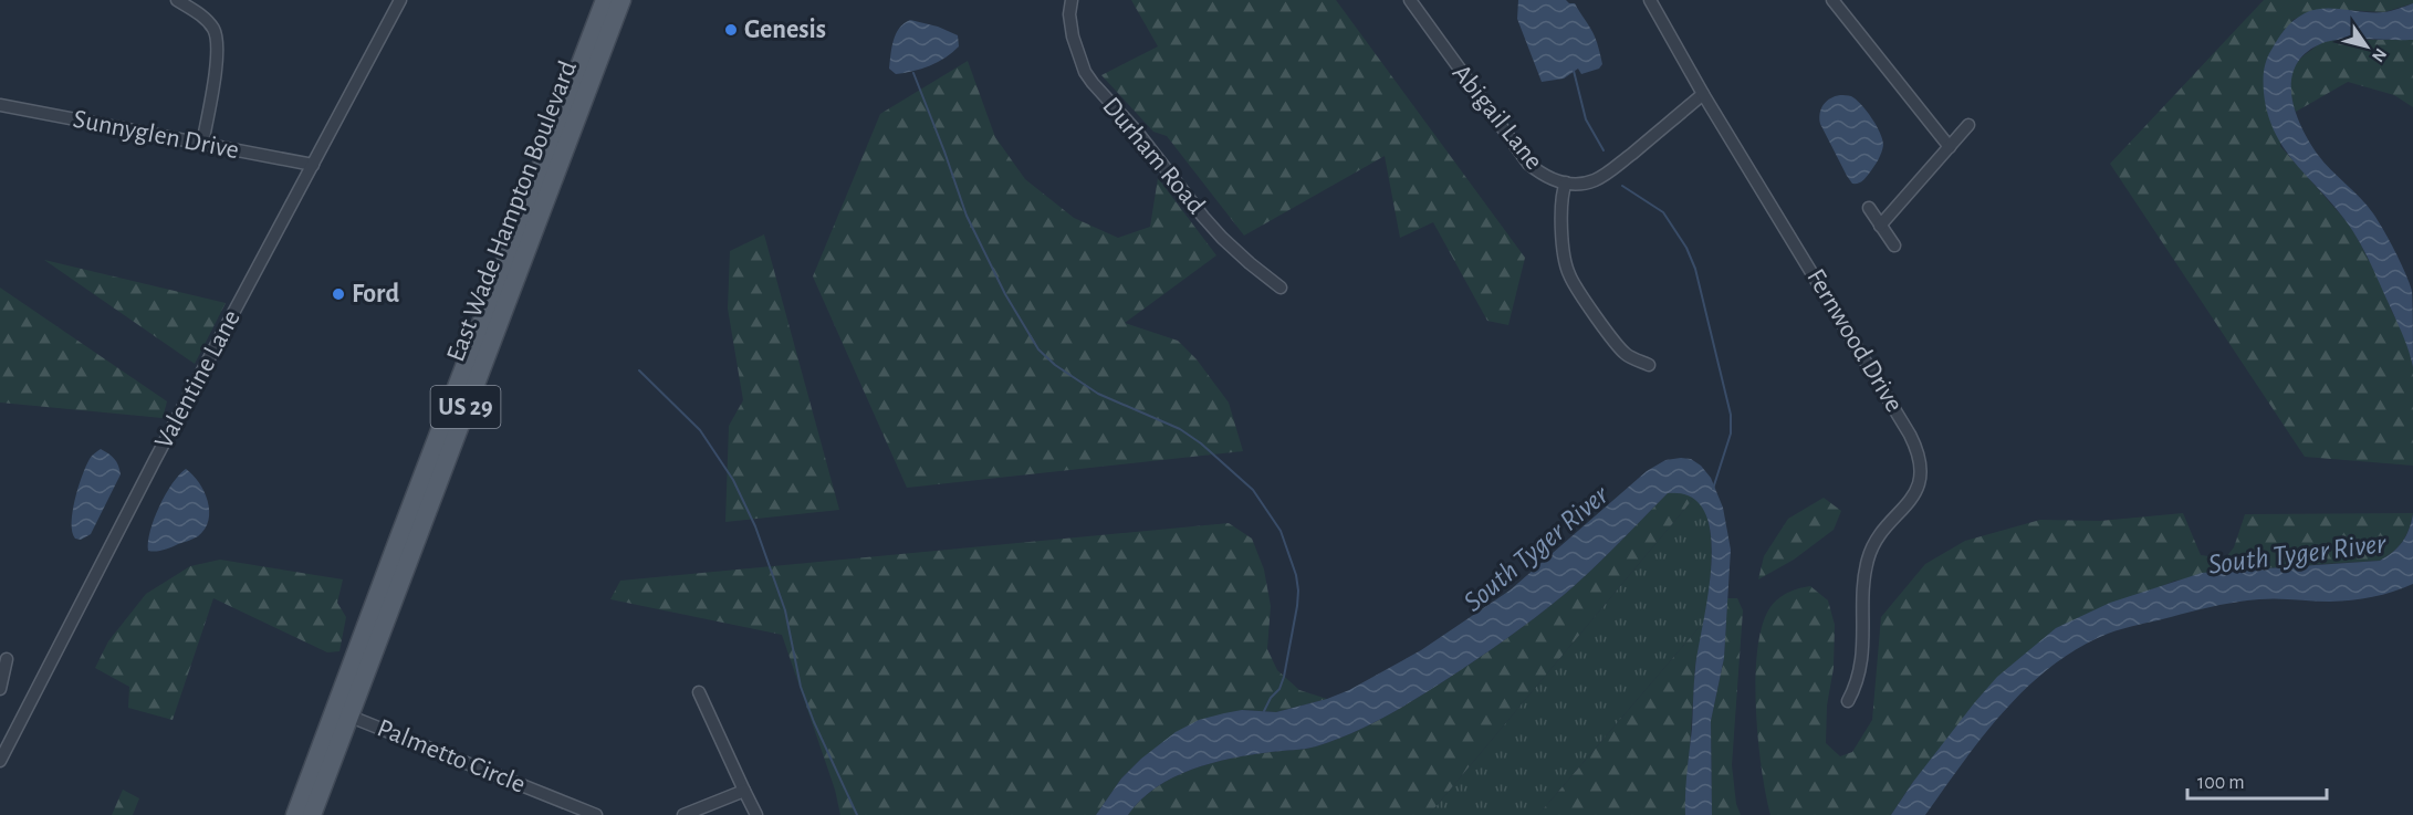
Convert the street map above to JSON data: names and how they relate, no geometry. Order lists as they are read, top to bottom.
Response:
{
  "streets": {
    "main road": ["East Wade Hampton Boulevard", "US 29"],
    "street": [
      "Abigail Lane",
      "Sunnyglen Drive",
      "Durham Road",
      "Fernwood Drive",
      "Valentine Lane",
      "Palmetto Circle"
    ]
  },
  "crossings": [
    ["Abigail Lane", "Fernwood Drive"],
    ["Sunnyglen Drive", "Valentine Lane"],
    ["East Wade Hampton Boulevard", "Palmetto Circle"]
  ],
  "water": ["South Tyger River"],
  "places": ["Genesis", "Ford"],
  "scale_bar": "100 m",
  "north": "bottom right"
}
